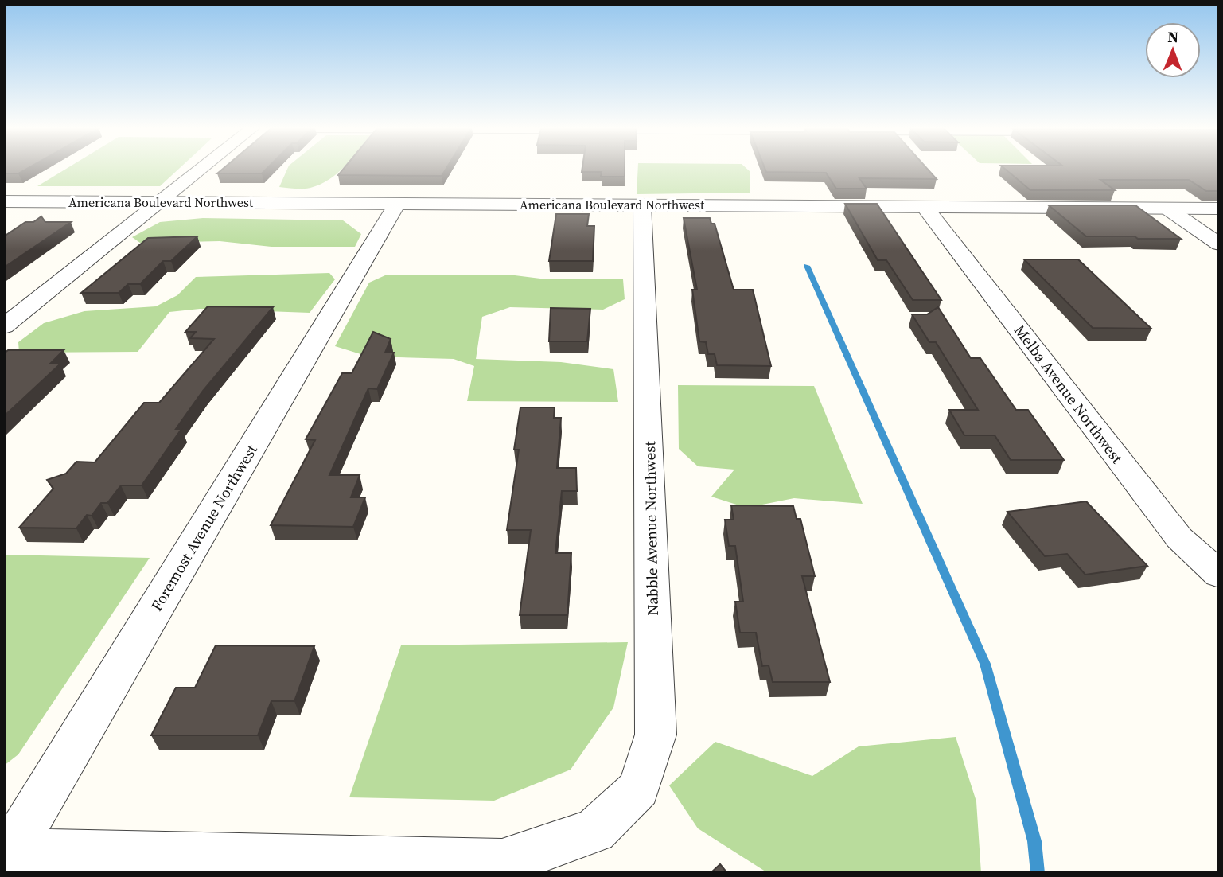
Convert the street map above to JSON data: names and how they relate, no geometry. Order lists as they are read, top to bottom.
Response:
{
  "streets": {
    "street": [
      "Americana Boulevard Northwest",
      "Melba Avenue Northwest",
      "Foremost Avenue Northwest",
      "Nabble Avenue Northwest"
    ]
  },
  "crossings": [
    ["Americana Boulevard Northwest", "Melba Avenue Northwest"],
    ["Americana Boulevard Northwest", "Foremost Avenue Northwest"],
    ["Americana Boulevard Northwest", "Nabble Avenue Northwest"],
    ["Foremost Avenue Northwest", "Nabble Avenue Northwest"]
  ],
  "north": "top"
}
